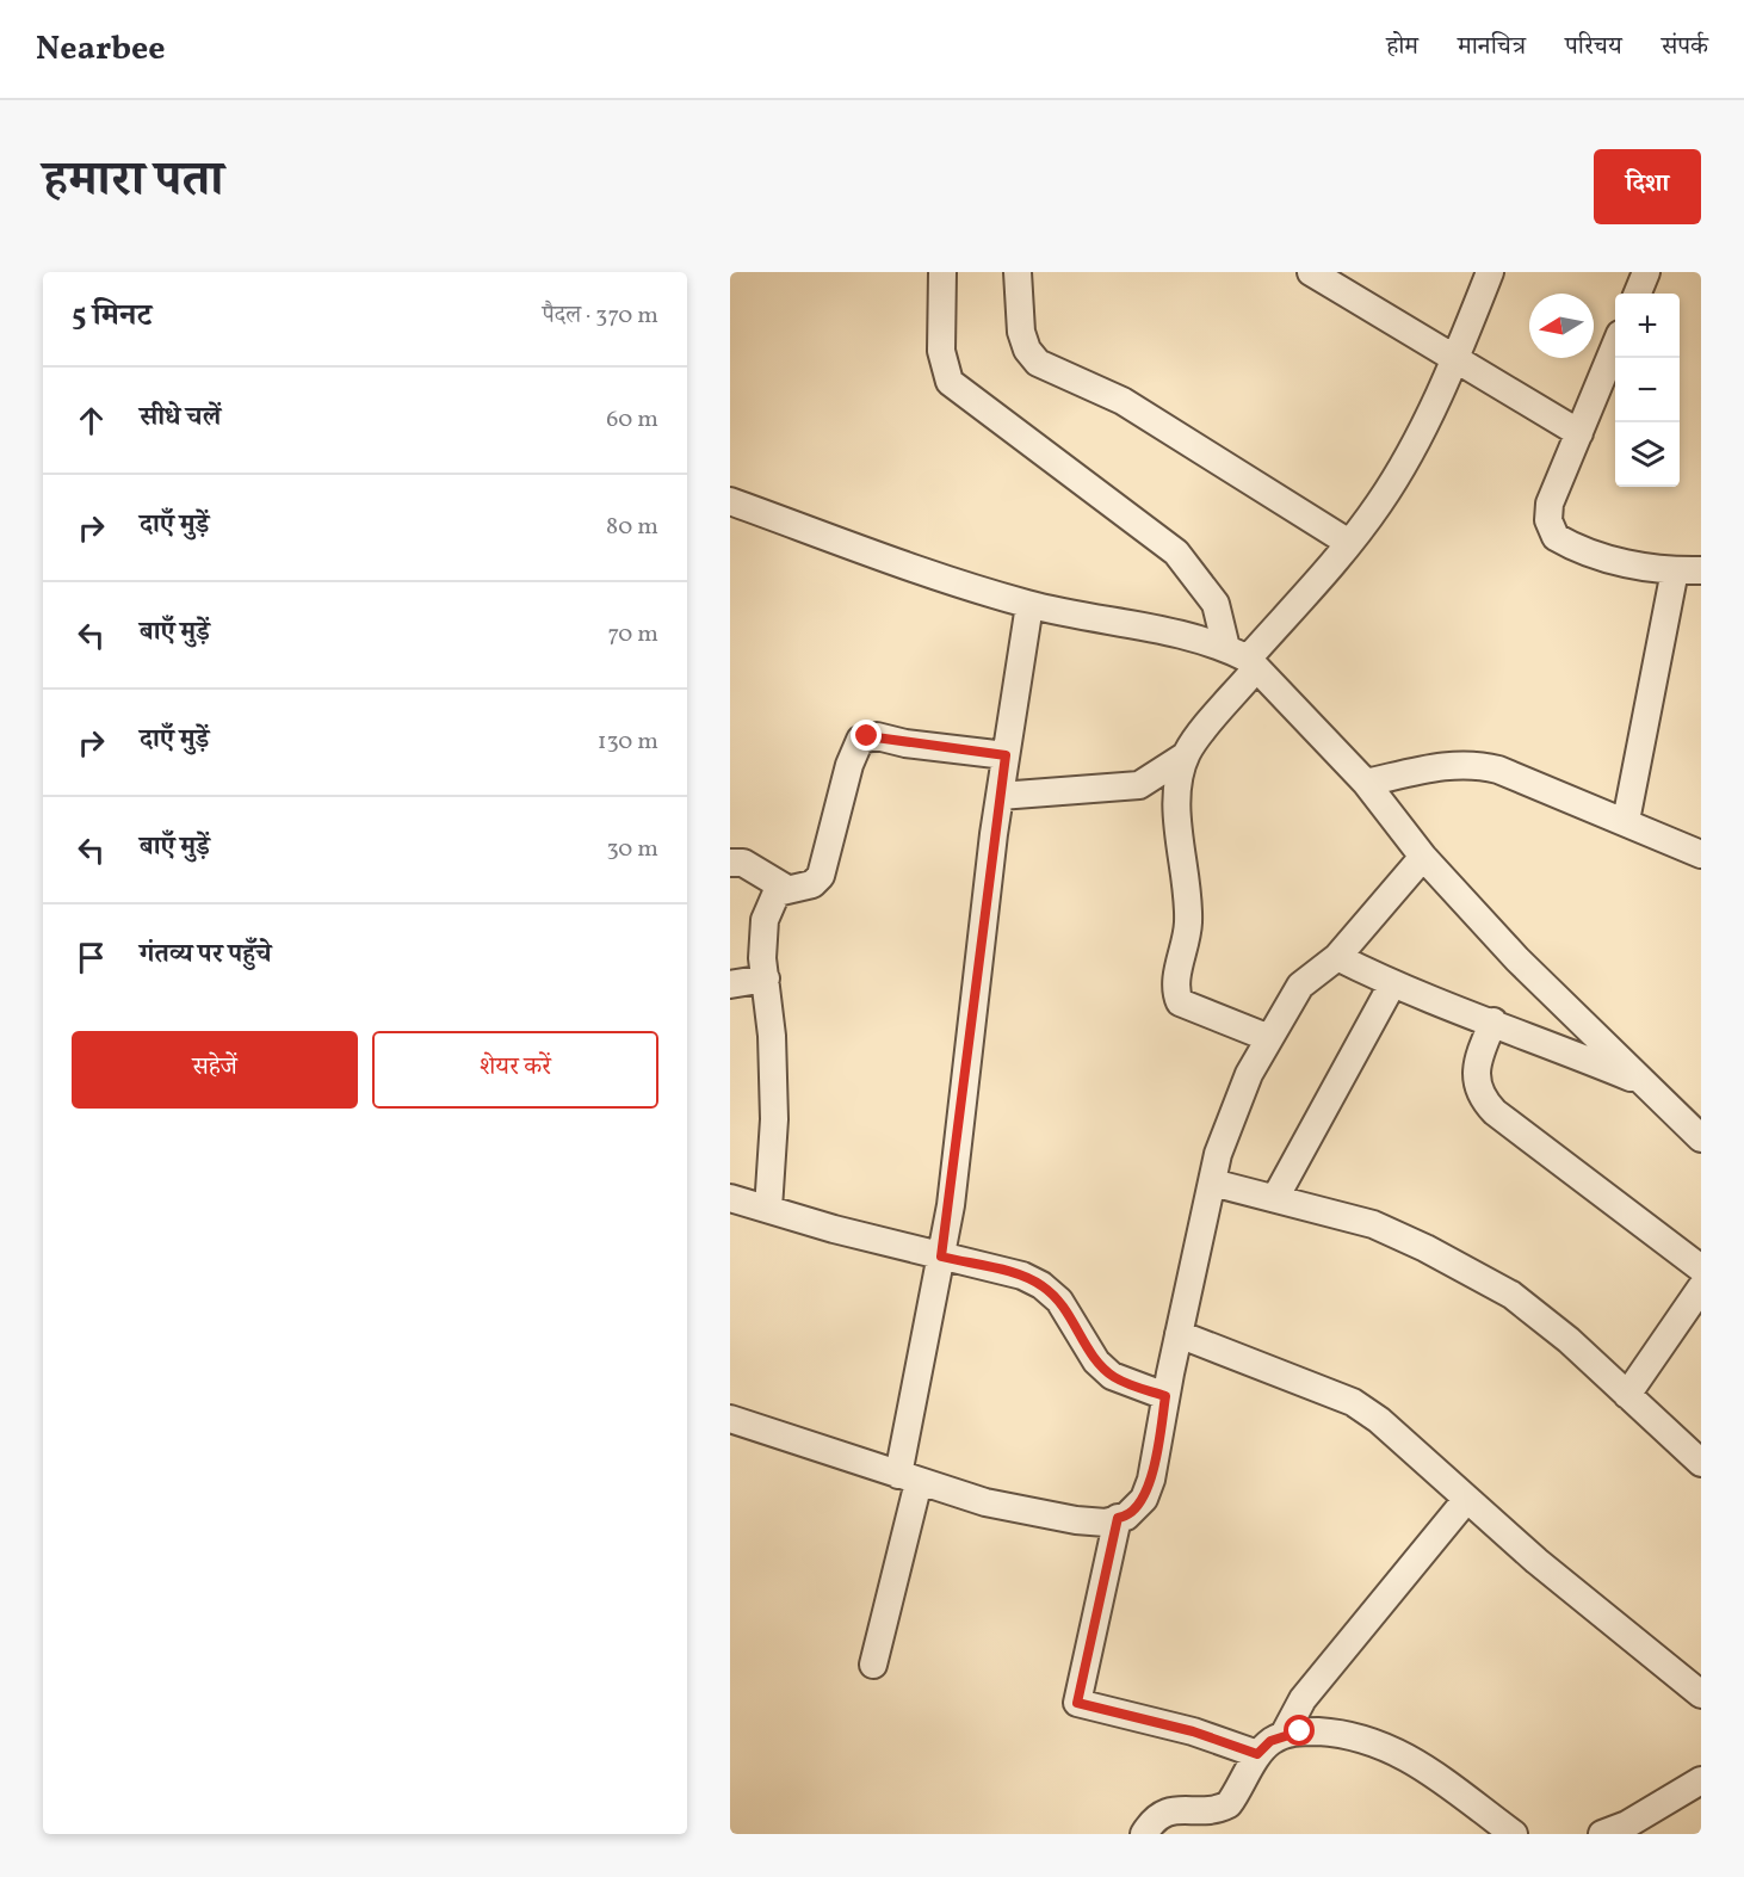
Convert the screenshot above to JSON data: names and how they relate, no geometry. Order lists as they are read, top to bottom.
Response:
{
  "north": "left",
  "page": {
    "header": "Nearbee",
    "nav": [
      "होम",
      "मानचित्र",
      "परिचय",
      "संपर्क"
    ],
    "title": "हमारा पता",
    "buttons": [
      "दिशा",
      ["सहेजें", "शेयर करें"]
    ],
    "heading": ["5 मिनट", "पैदल · 370 m"],
    "map_buttons": ["+", "−"],
    "list": [
      ["सीधे चलें", "60 m"],
      ["दाएँ मुड़ें", "80 m"],
      ["बाएँ मुड़ें", "70 m"],
      ["दाएँ मुड़ें", "130 m"],
      ["बाएँ मुड़ें", "30 m"],
      "गंतव्य पर पहुँचे"
    ]
  }
}
